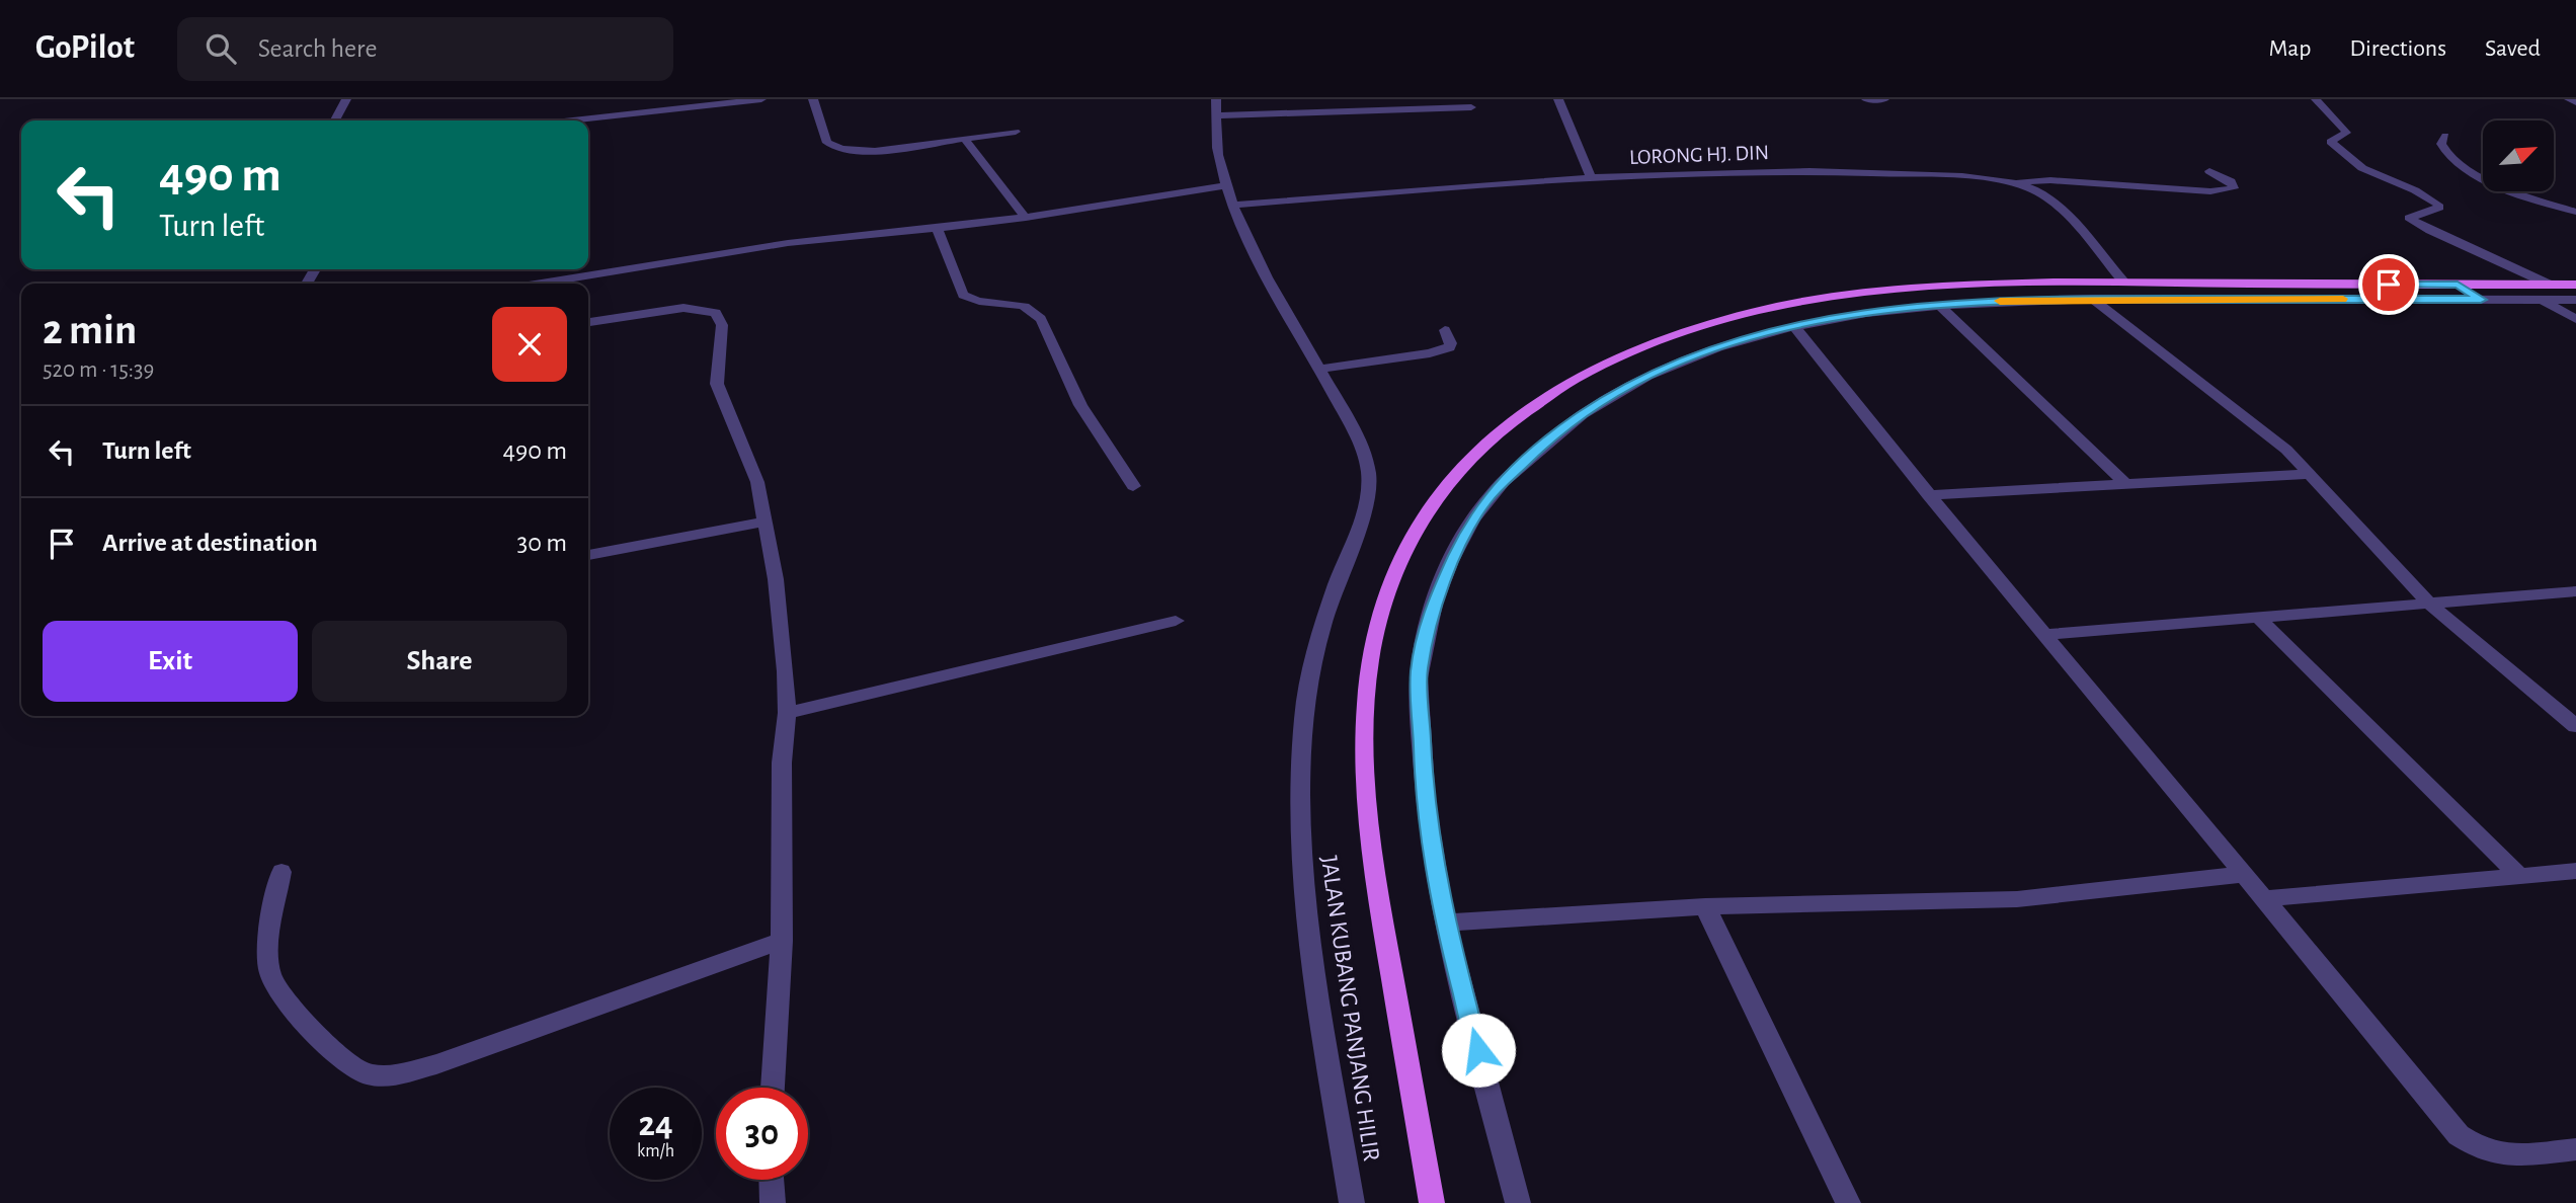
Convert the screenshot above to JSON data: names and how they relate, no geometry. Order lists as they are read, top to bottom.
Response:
{
  "streets": {
    "street": ["LORONG HJ. DIN", "JALAN KUBANG PANJANG HILIR"]
  },
  "crossings": [
    ["LORONG HJ. DIN", "JALAN KUBANG PANJANG HILIR"]
  ],
  "north": "top right",
  "page": {
    "header": "GoPilot",
    "search": "Search here",
    "nav": ["Map", "Directions", "Saved"],
    "turn": ["490 m", "Turn left"],
    "heading": ["2 min", "520 m · 15:39"],
    "list": [
      {
        "name": "Turn left",
        "value": "490 m"
      },
      {
        "name": "Arrive at destination",
        "value": "30 m"
      }
    ],
    "buttons": ["Exit", "Share"],
    "speed": "24 km/h",
    "limit": "30"
  }
}
